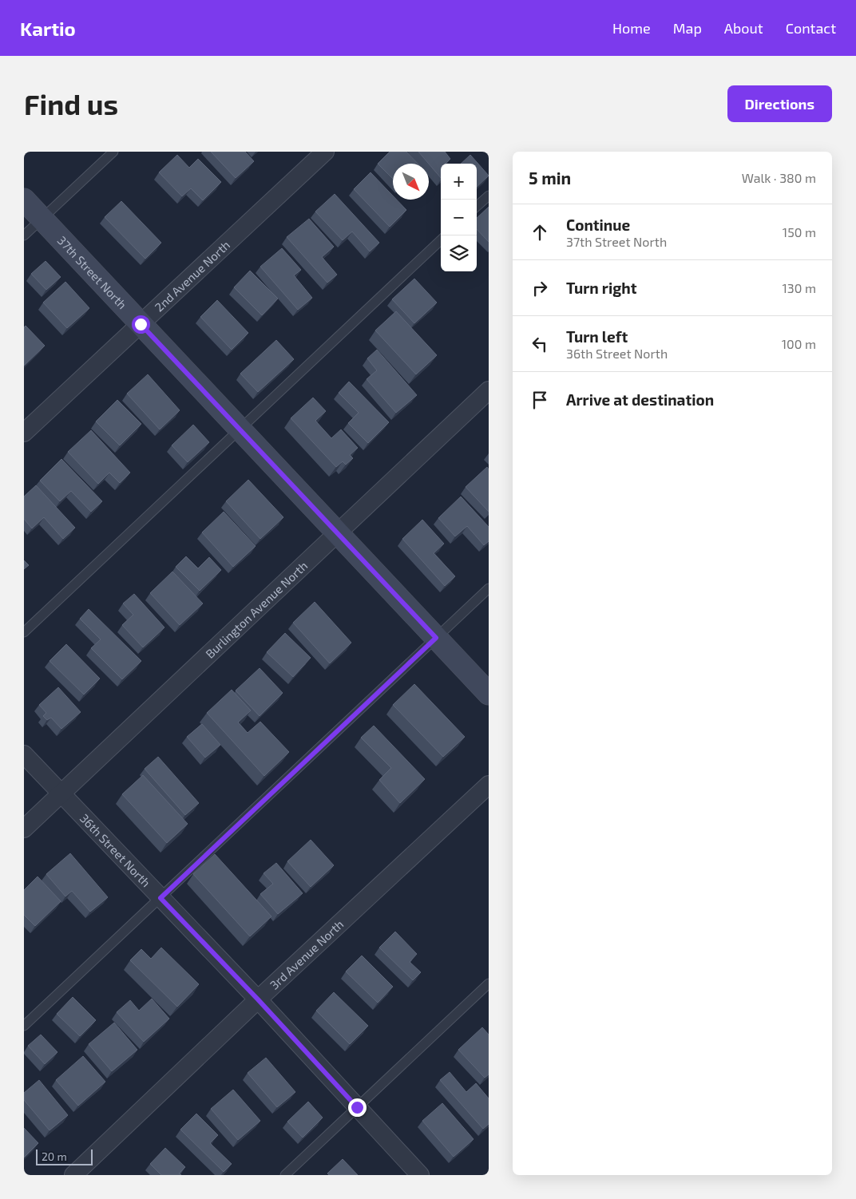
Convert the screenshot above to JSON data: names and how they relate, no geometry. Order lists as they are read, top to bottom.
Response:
{
  "streets": {
    "street": [
      "37th Street North",
      "2nd Avenue North",
      "Burlington Avenue North",
      "36th Street North",
      "3rd Avenue North"
    ]
  },
  "crossings": [
    ["37th Street North", "2nd Avenue North"],
    ["37th Street North", "Burlington Avenue North"],
    ["Burlington Avenue North", "36th Street North"],
    ["36th Street North", "3rd Avenue North"]
  ],
  "scale_bar": "20 m",
  "north": "bottom right",
  "page": {
    "header": "Kartio",
    "nav": [
      "Home",
      "Map",
      "About",
      "Contact"
    ],
    "buttons": "Directions",
    "title": "Find us",
    "heading": ["5 min", "Walk · 380 m"],
    "map_buttons": ["+", "−"],
    "list": [
      ["Continue", "37th Street North", "150 m"],
      ["Turn right", "130 m"],
      ["Turn left", "36th Street North", "100 m"],
      "Arrive at destination"
    ],
    "scale": "20 m"
  }
}
